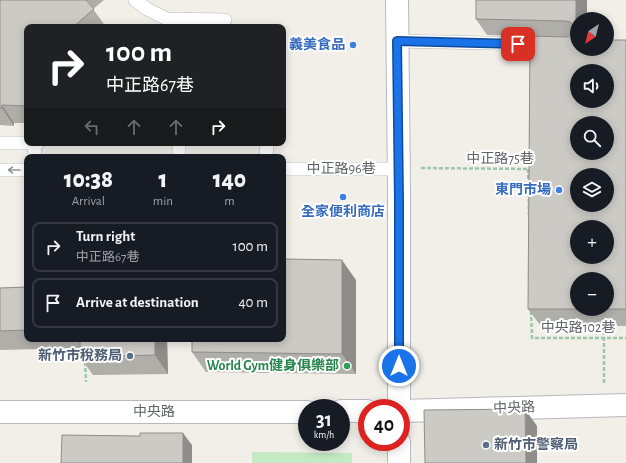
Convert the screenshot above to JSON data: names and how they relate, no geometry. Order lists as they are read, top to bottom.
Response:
{
  "streets": {
    "street": ["中央路"],
    "lane": ["中正路96巷"],
    "path": ["中正路75巷", "中央路102巷"]
  },
  "crossings": [
    ["中正路75巷", "中正路96巷"]
  ],
  "places": [
    "義美食品",
    "東門市場",
    "全家便利商店",
    "新竹市稅務局",
    "World Gym健身俱樂部",
    "新竹市警察局"
  ],
  "north": "bottom left",
  "page": {
    "map_buttons": ["+", "−"],
    "turn": ["100 m", "中正路67巷"],
    "eta": [
      "10:38",
      "Arrival",
      "1",
      "min",
      "140",
      "m"
    ],
    "list": [
      {
        "name": "Turn right",
        "note": "中正路67巷",
        "value": "100 m"
      },
      {
        "name": "Arrive at destination",
        "value": "40 m"
      }
    ],
    "speed": "31 km/h",
    "limit": "40"
  }
}
